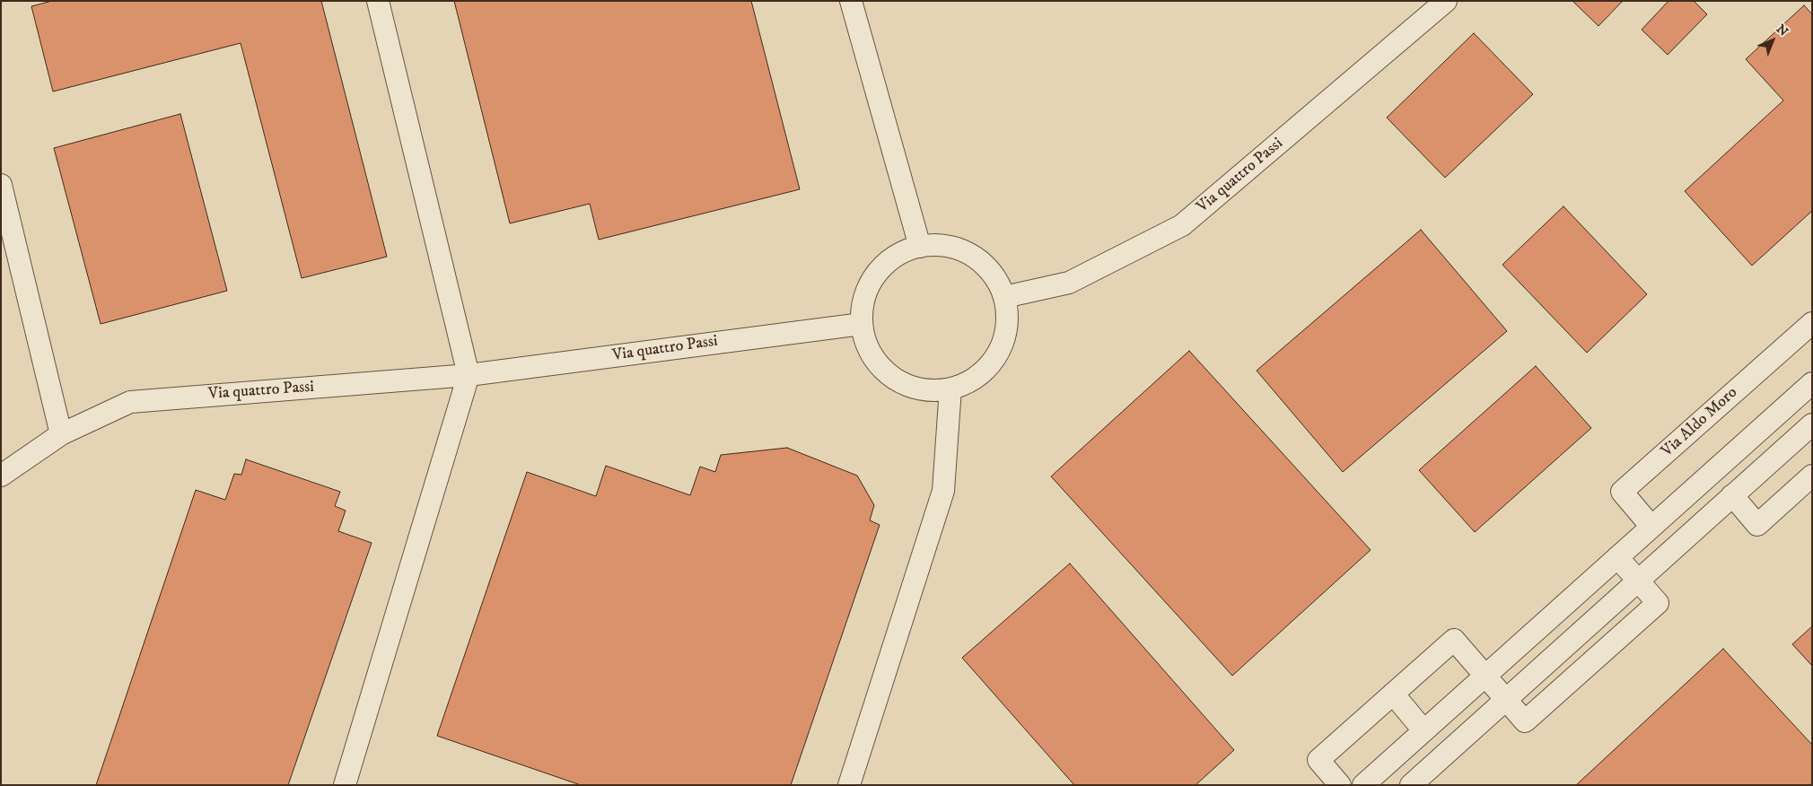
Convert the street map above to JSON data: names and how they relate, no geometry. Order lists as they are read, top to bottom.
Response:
{
  "streets": {
    "street": ["Via quattro Passi", "Via Aldo Moro"]
  },
  "north": "top right"
}
